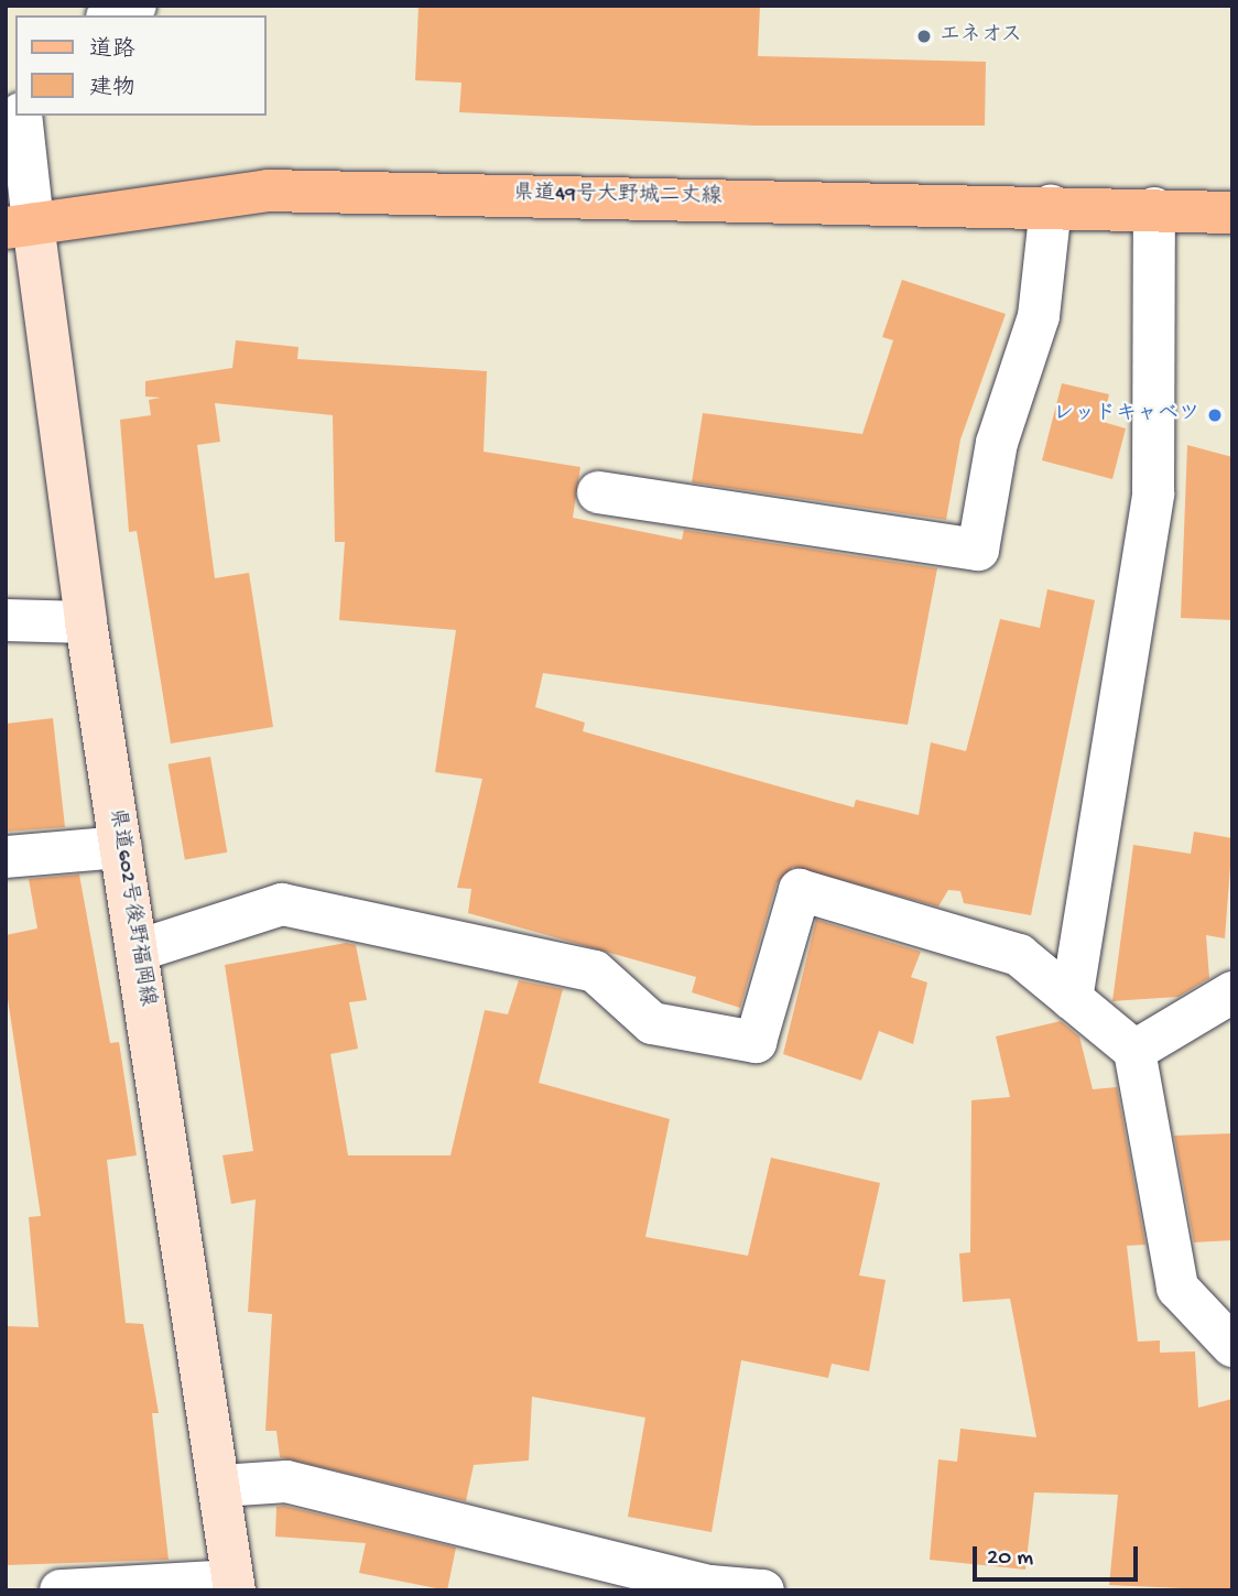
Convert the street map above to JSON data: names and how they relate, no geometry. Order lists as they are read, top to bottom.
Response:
{
  "streets": {
    "main road": ["県道49号大野城二丈線", "県道602号後野福岡線"]
  },
  "crossings": [
    ["県道49号大野城二丈線", "県道602号後野福岡線"]
  ],
  "places": ["エネオス", "レッドキャベツ"],
  "legend": ["道路", "建物"],
  "scale_bar": "20 m"
}
